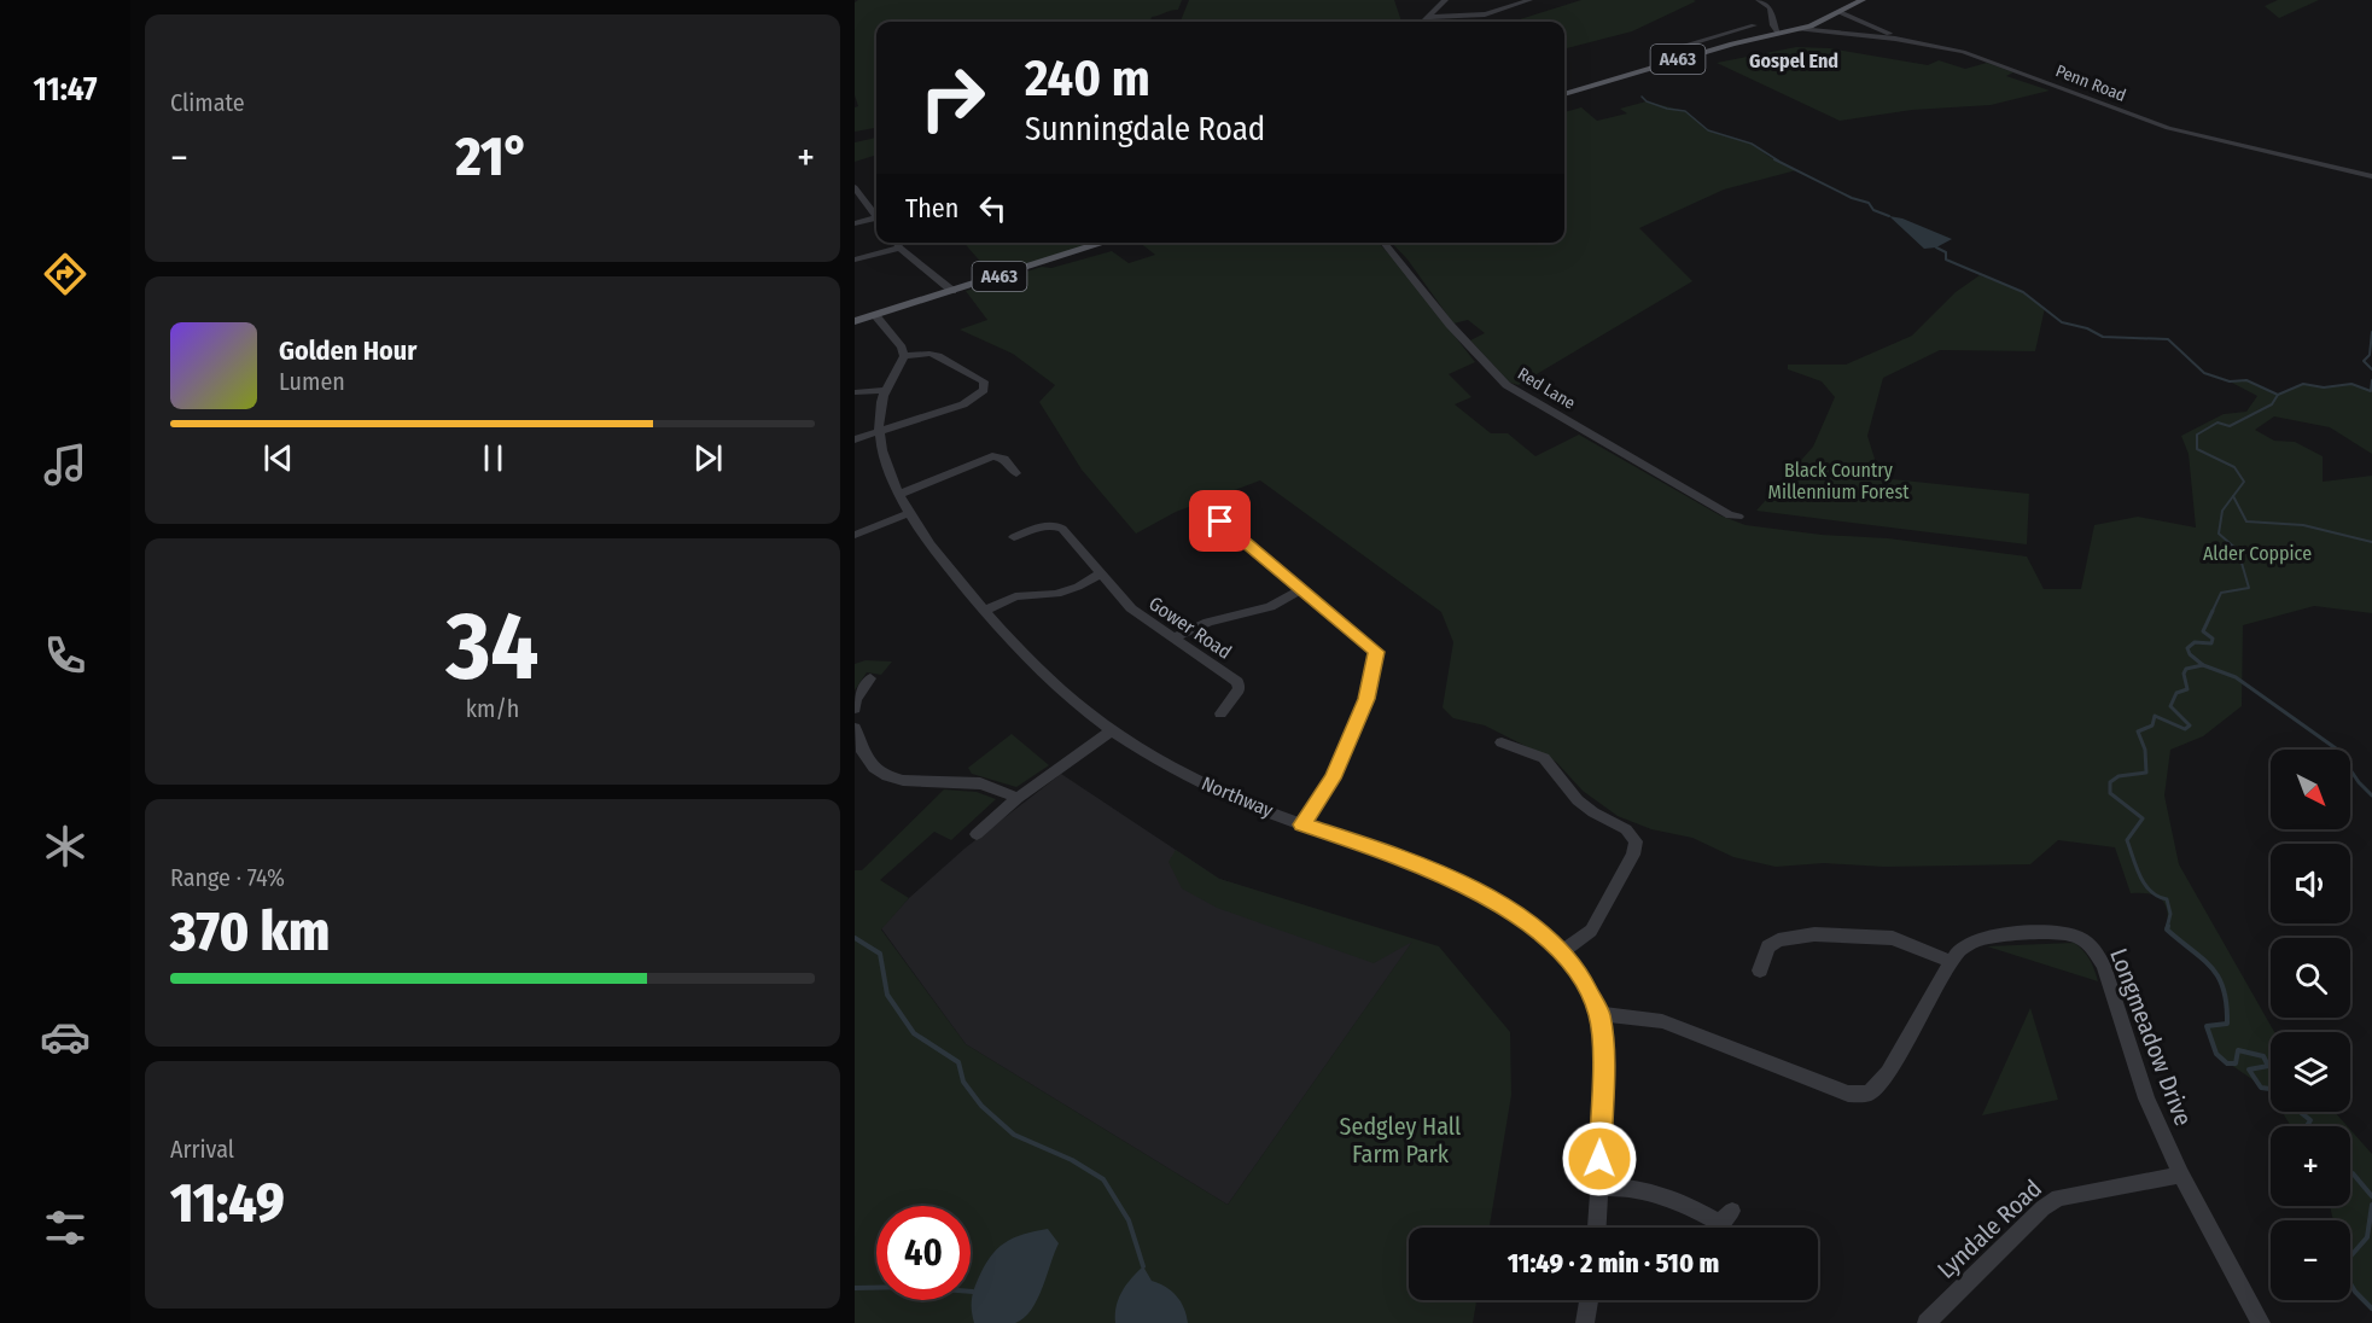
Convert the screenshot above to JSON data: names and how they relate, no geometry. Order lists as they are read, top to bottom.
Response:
{
  "streets": {
    "main road": ["A463"],
    "street": [
      "Penn Road",
      "Red Lane",
      "Gower Road",
      "Northway",
      "Longmeadow Drive",
      "Lyndale Road"
    ]
  },
  "crossings": [
    ["A463", "Penn Road"],
    ["Northway", "Longmeadow Drive"],
    ["Longmeadow Drive", "Lyndale Road"]
  ],
  "districts": ["Gospel End"],
  "parks": ["Black Country Millennium Forest", "Alder Coppice", "Sedgley Hall Farm Park"],
  "north": "bottom right",
  "page": {
    "tabs": "11:47",
    "tile": [
      "Climate",
      ["34", "km/h"],
      ["Range · 74%", "370 km"],
      ["Arrival", "11:49"]
    ],
    "turn": ["240 m", "Sunningdale Road"],
    "heat": ["−", "21°", "+"],
    "then": "Then",
    "song": ["Golden Hour", "Lumen"],
    "map_buttons": ["+", "−"],
    "limit": "40",
    "trip": "11:49 · 2 min · 510 m"
  }
}
